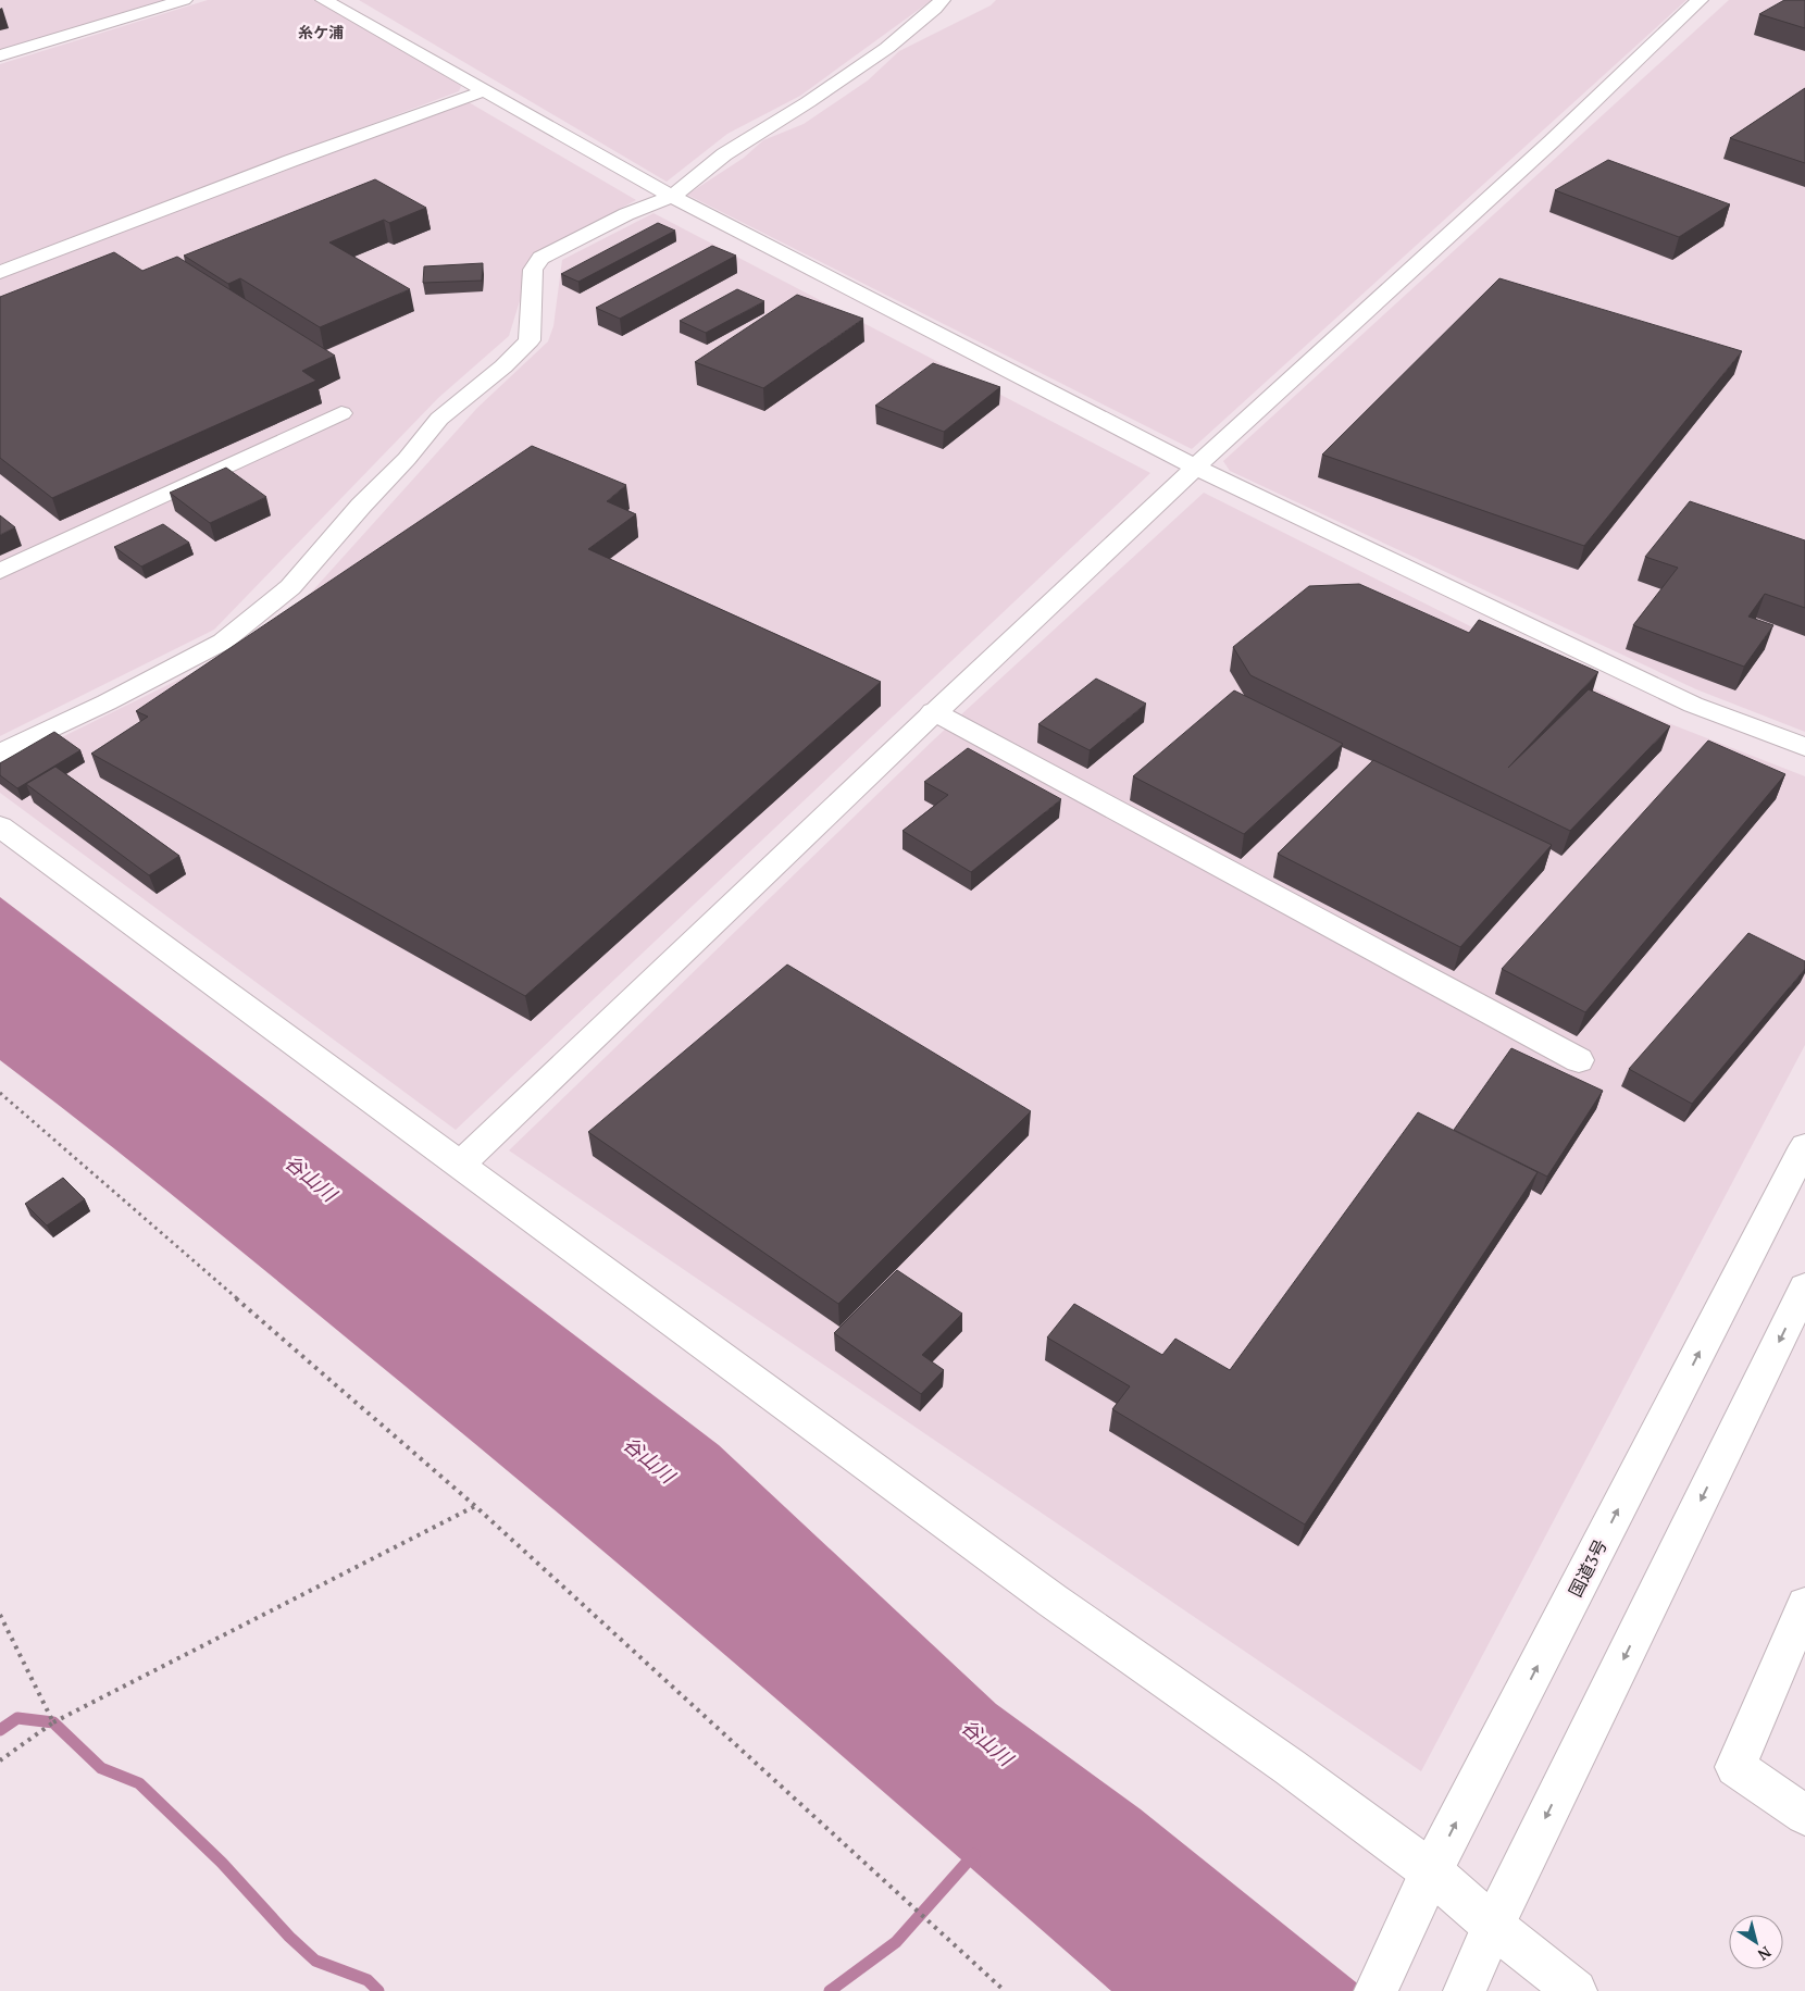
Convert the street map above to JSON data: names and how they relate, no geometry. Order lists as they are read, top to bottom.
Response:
{
  "streets": {
    "main road": ["国道3号"]
  },
  "districts": ["糸ケ浦"],
  "water": ["谷山川"],
  "north": "bottom right"
}
